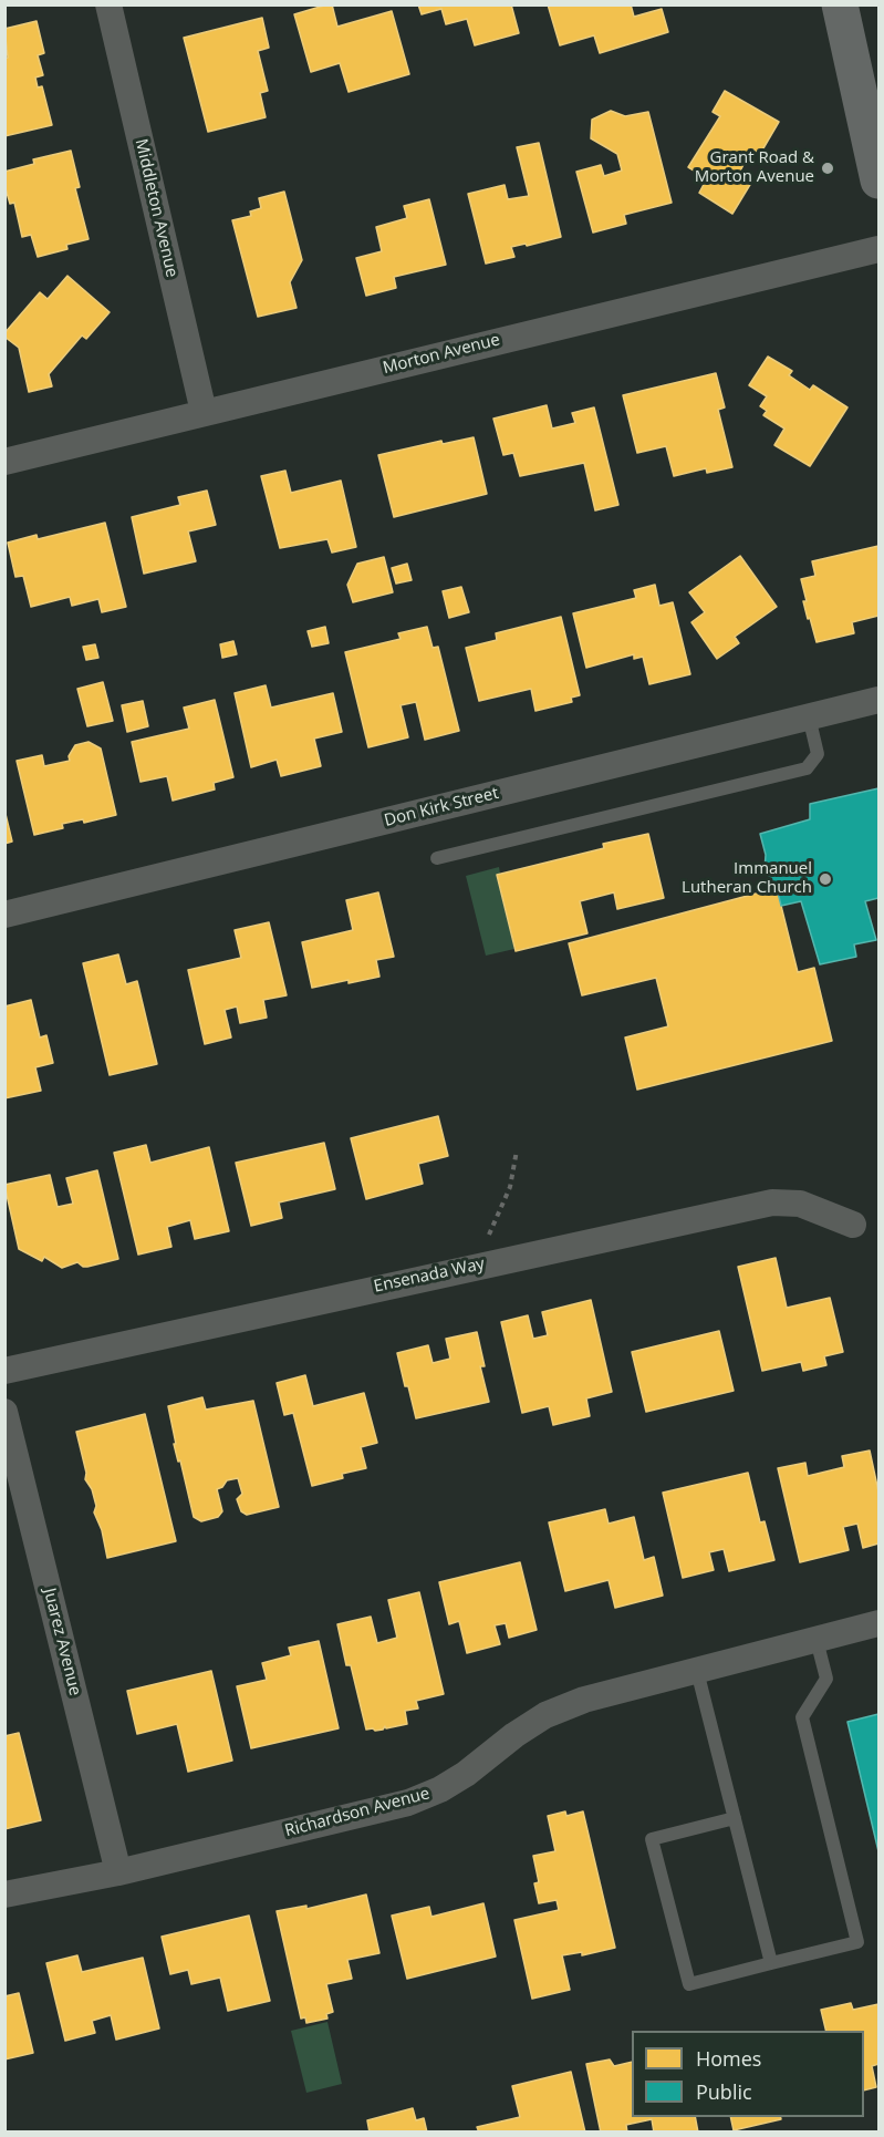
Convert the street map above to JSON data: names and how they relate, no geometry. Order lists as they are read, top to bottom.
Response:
{
  "streets": {
    "street": [
      "Middleton Avenue",
      "Morton Avenue",
      "Don Kirk Street",
      "Ensenada Way",
      "Juarez Avenue",
      "Richardson Avenue"
    ]
  },
  "crossings": [
    ["Middleton Avenue", "Morton Avenue"],
    ["Juarez Avenue", "Richardson Avenue"]
  ],
  "places": ["Grant Road & Morton Avenue", "Immanuel Lutheran Church"],
  "legend": ["Homes", "Public"]
}
